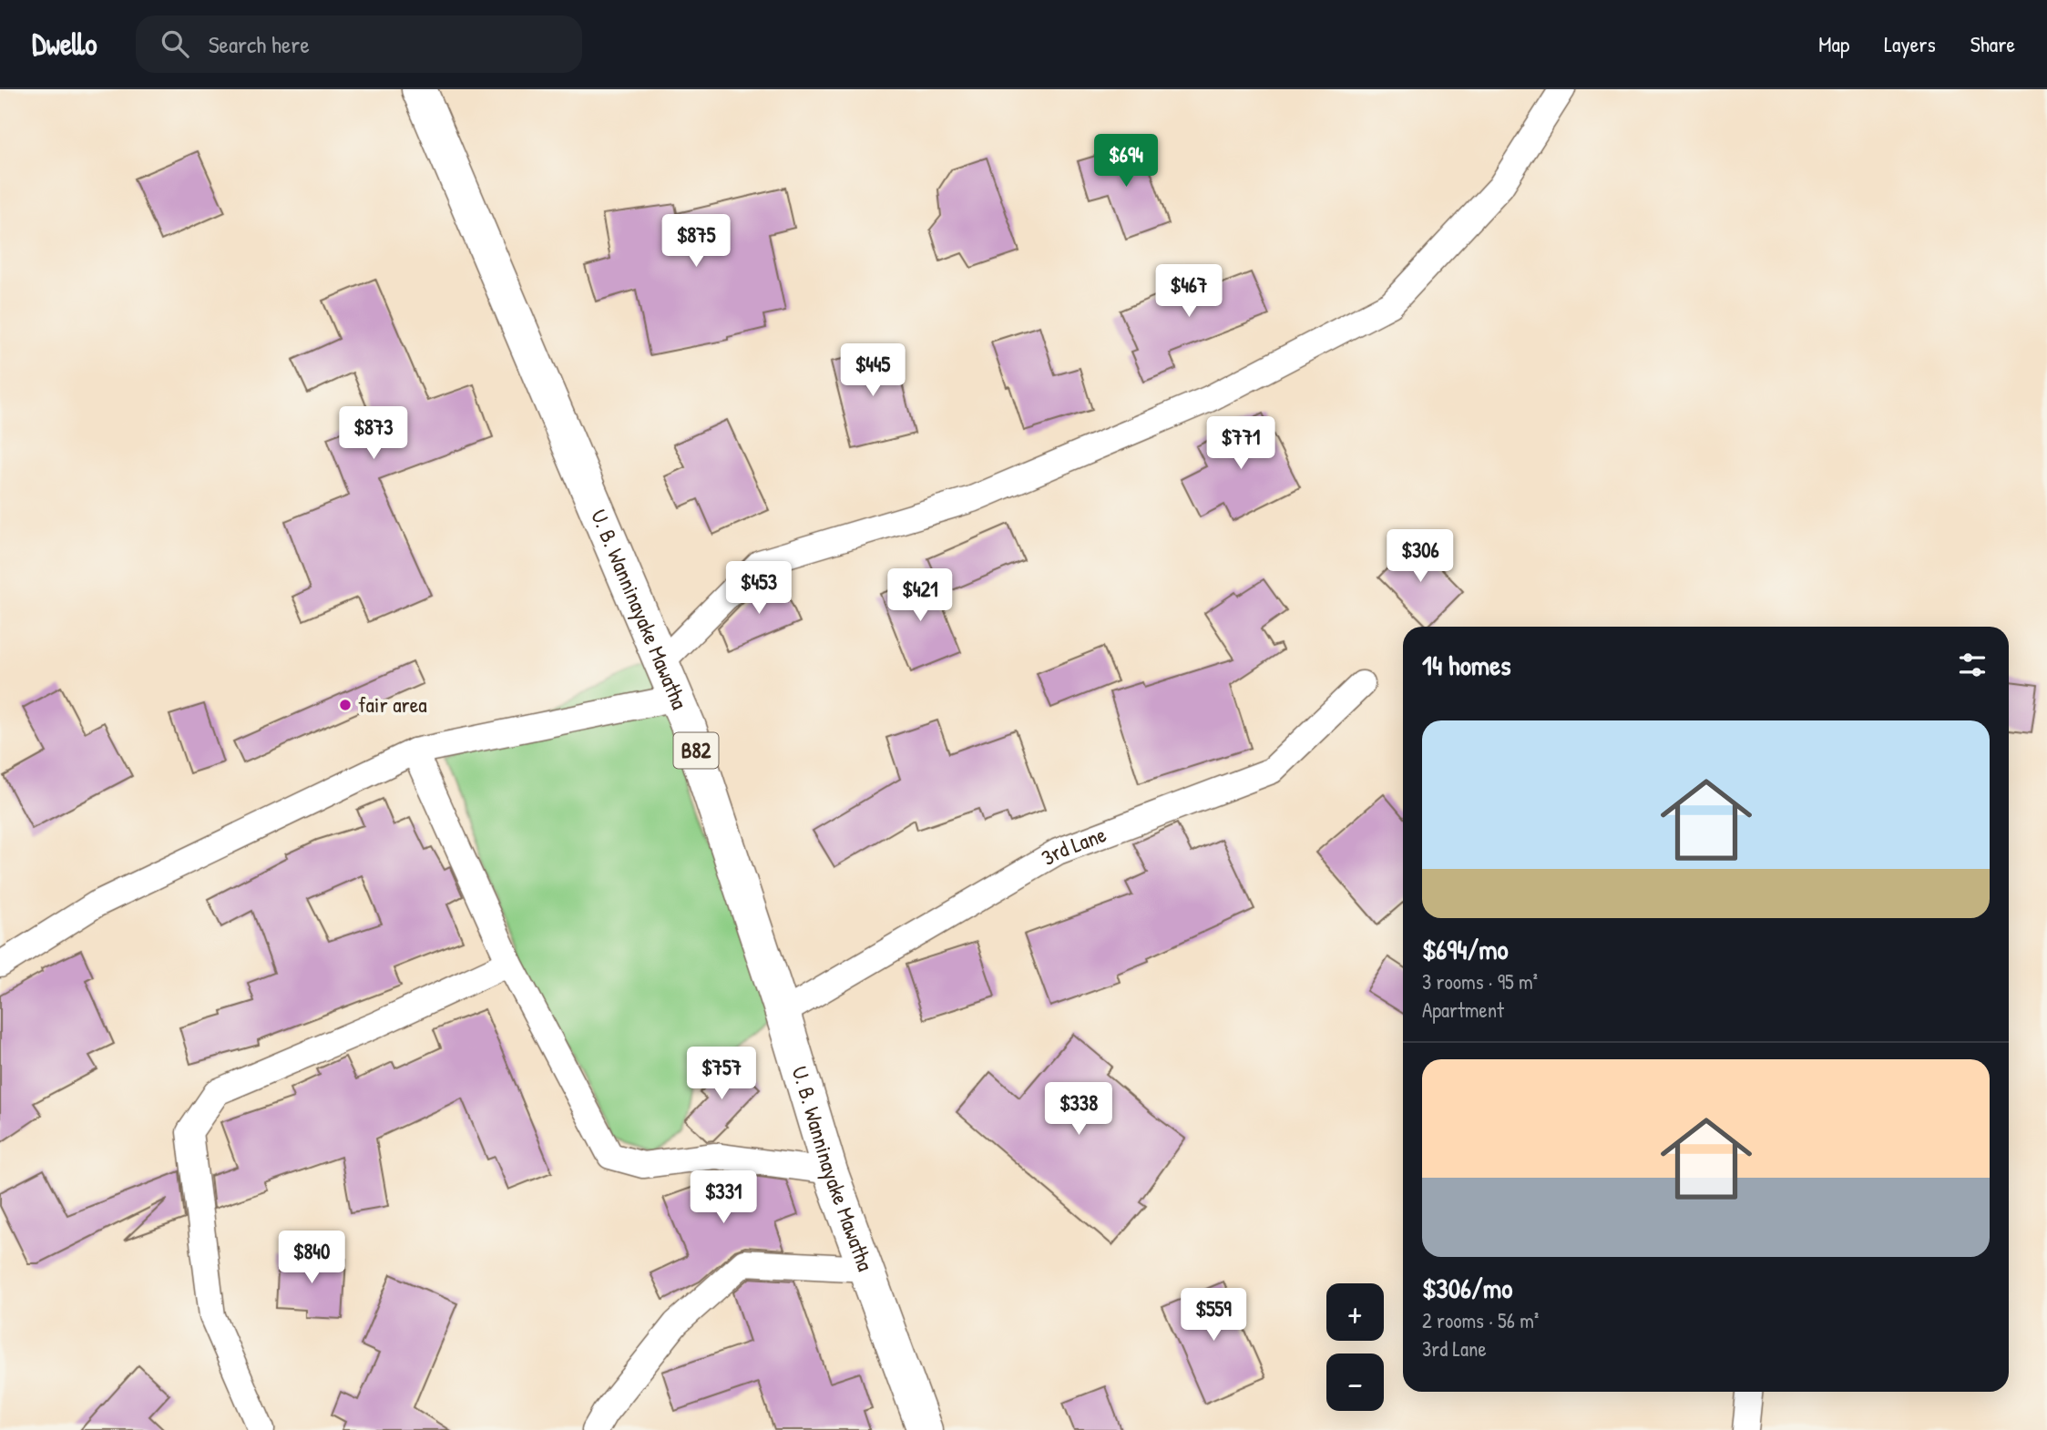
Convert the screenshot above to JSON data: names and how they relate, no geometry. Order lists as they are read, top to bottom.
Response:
{
  "streets": {
    "main road": ["U. B. Wanninayake Mawatha", "B82"],
    "street": ["3rd Lane"]
  },
  "crossings": [
    ["U. B. Wanninayake Mawatha", "3rd Lane"]
  ],
  "places": ["fair area"],
  "page": {
    "header": "Dwello",
    "search": "Search here",
    "nav": ["Map", "Layers", "Share"],
    "price": [
      "$694",
      "$875",
      "$467",
      "$445",
      "$873",
      "$771",
      "$306",
      "$453",
      "$421",
      "$757",
      "$338",
      "$331",
      "$840",
      "$559"
    ],
    "heading": "14 homes",
    "list": [
      {
        "name": "$694/mo",
        "note": "3 rooms · 95 m² · Apartment"
      },
      {
        "name": "$306/mo",
        "note": "2 rooms · 56 m² · 3rd Lane"
      }
    ],
    "map_buttons": ["+", "−"]
  }
}
